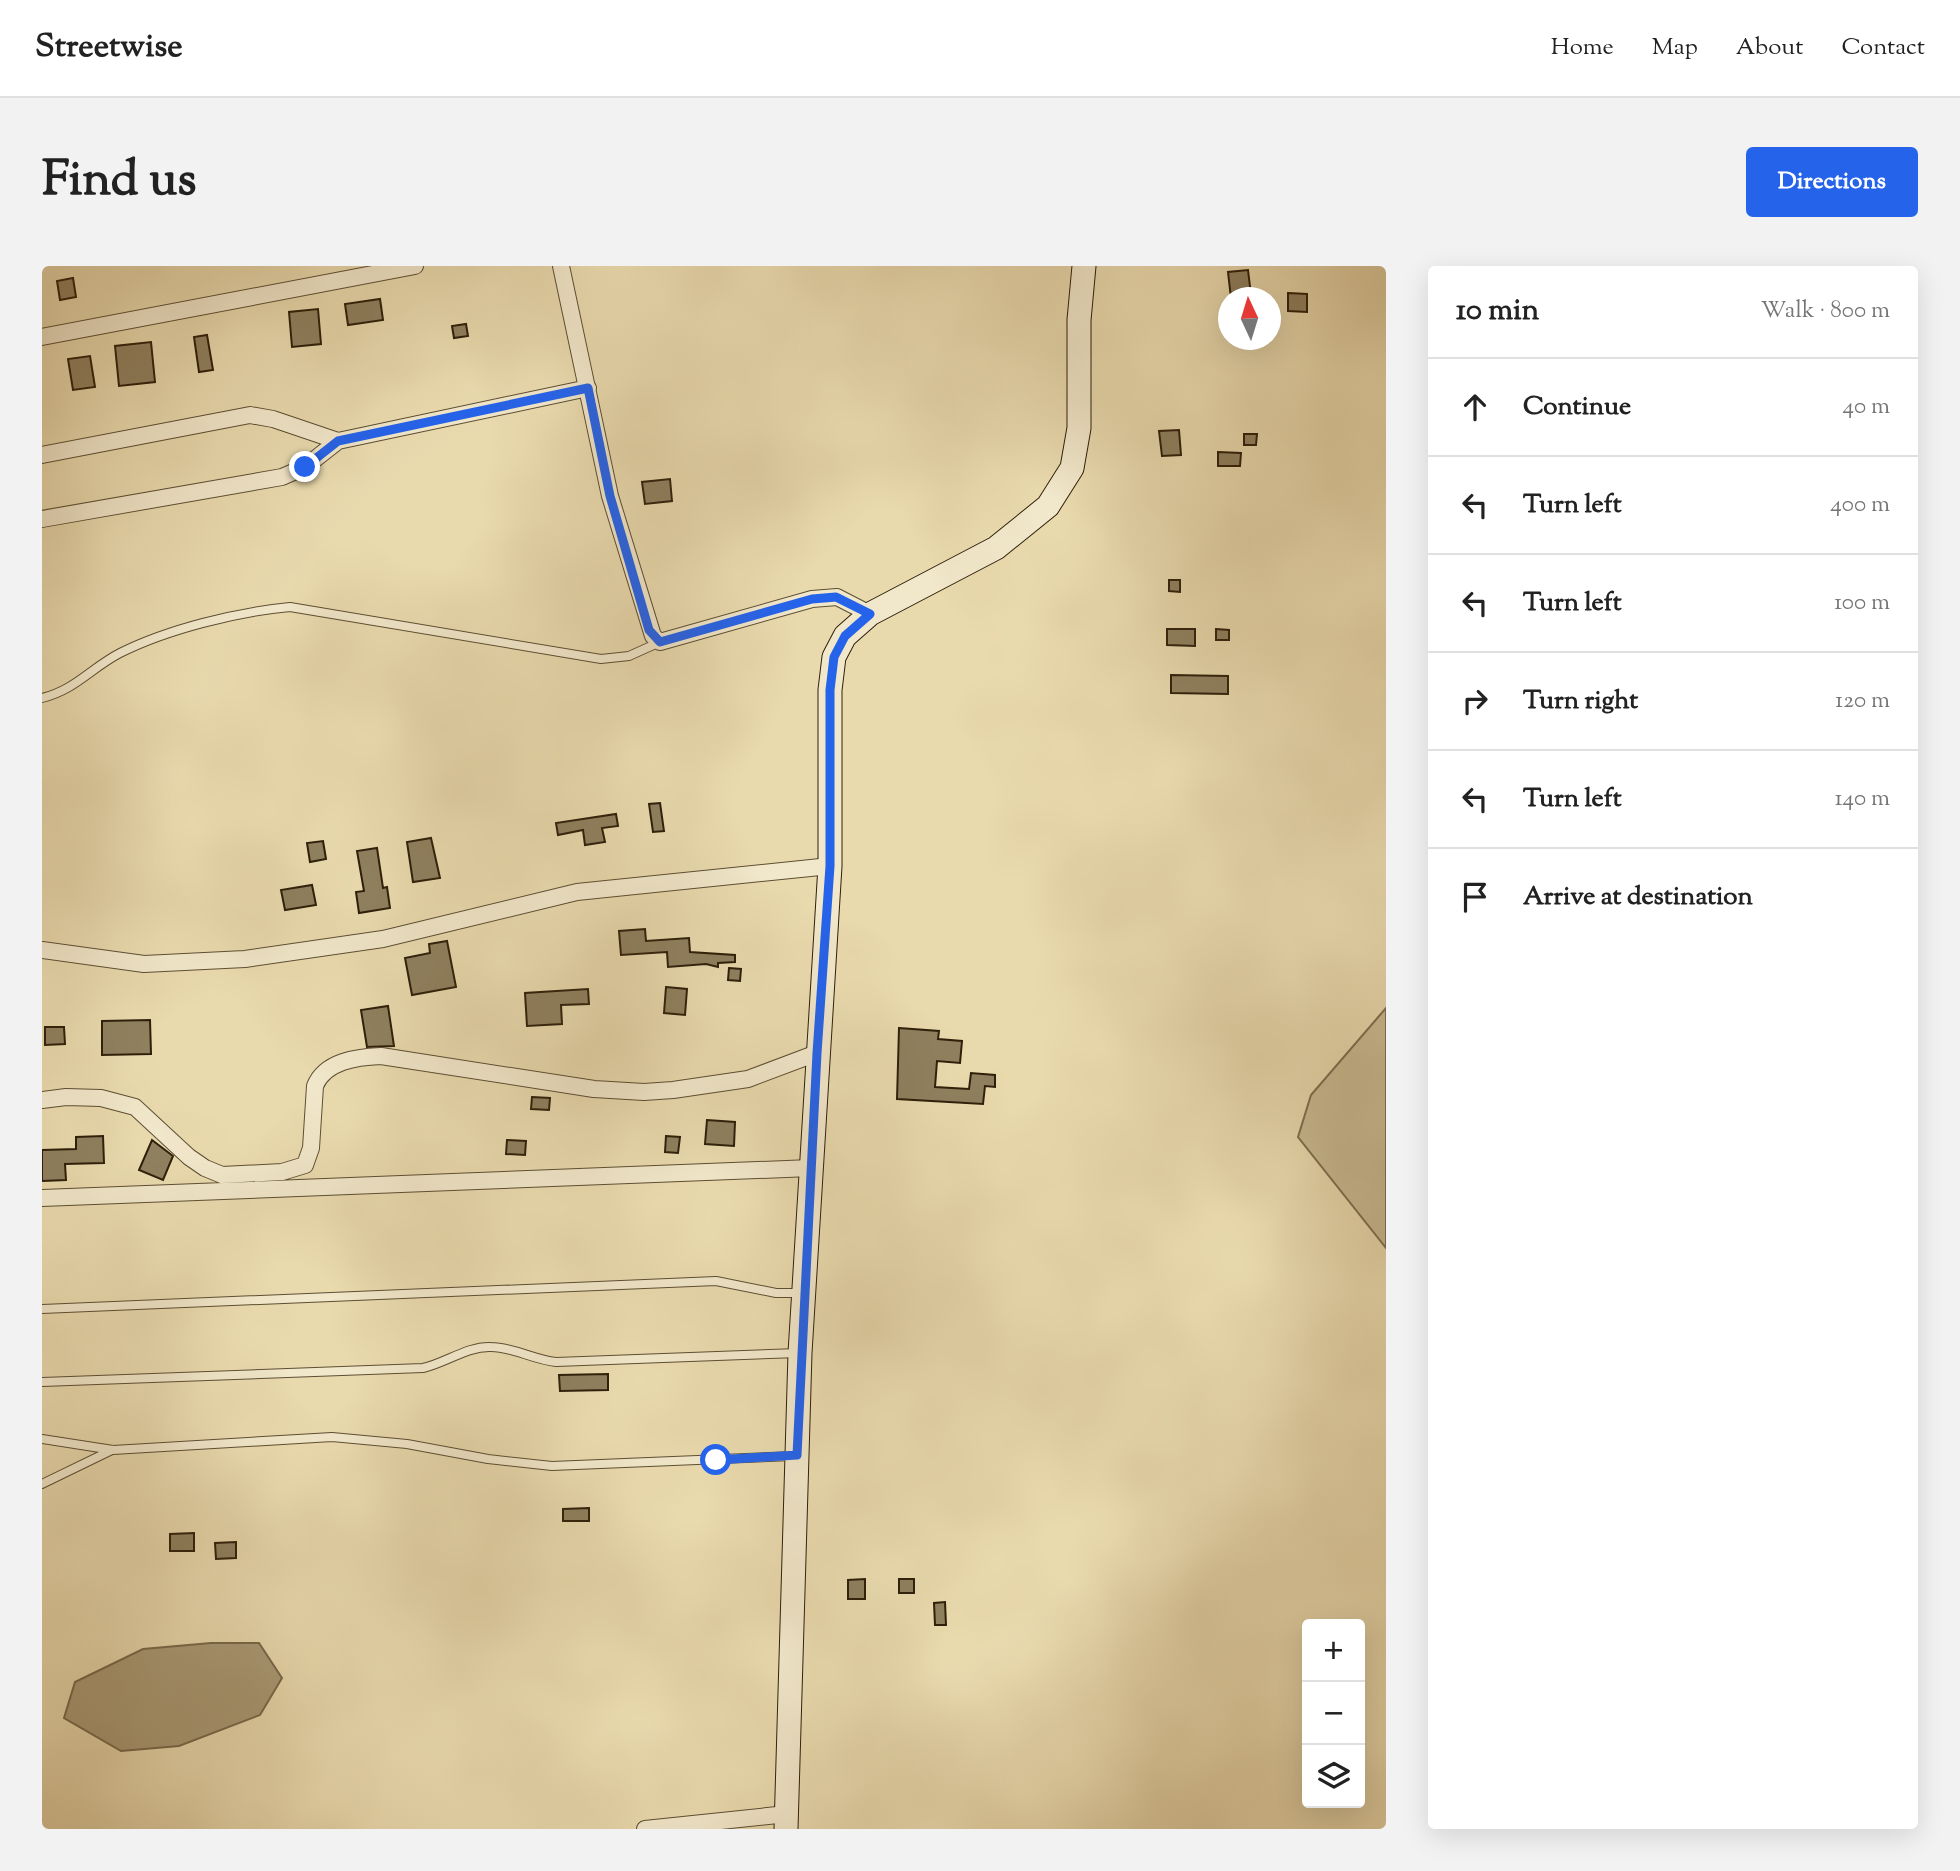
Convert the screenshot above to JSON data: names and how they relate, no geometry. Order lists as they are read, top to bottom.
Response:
{
  "north": "top",
  "page": {
    "header": "Streetwise",
    "nav": [
      "Home",
      "Map",
      "About",
      "Contact"
    ],
    "title": "Find us",
    "buttons": "Directions",
    "heading": ["10 min", "Walk · 800 m"],
    "list": [
      ["Continue", "40 m"],
      ["Turn left", "400 m"],
      ["Turn left", "100 m"],
      ["Turn right", "120 m"],
      ["Turn left", "140 m"],
      "Arrive at destination"
    ],
    "map_buttons": ["+", "−"]
  }
}
